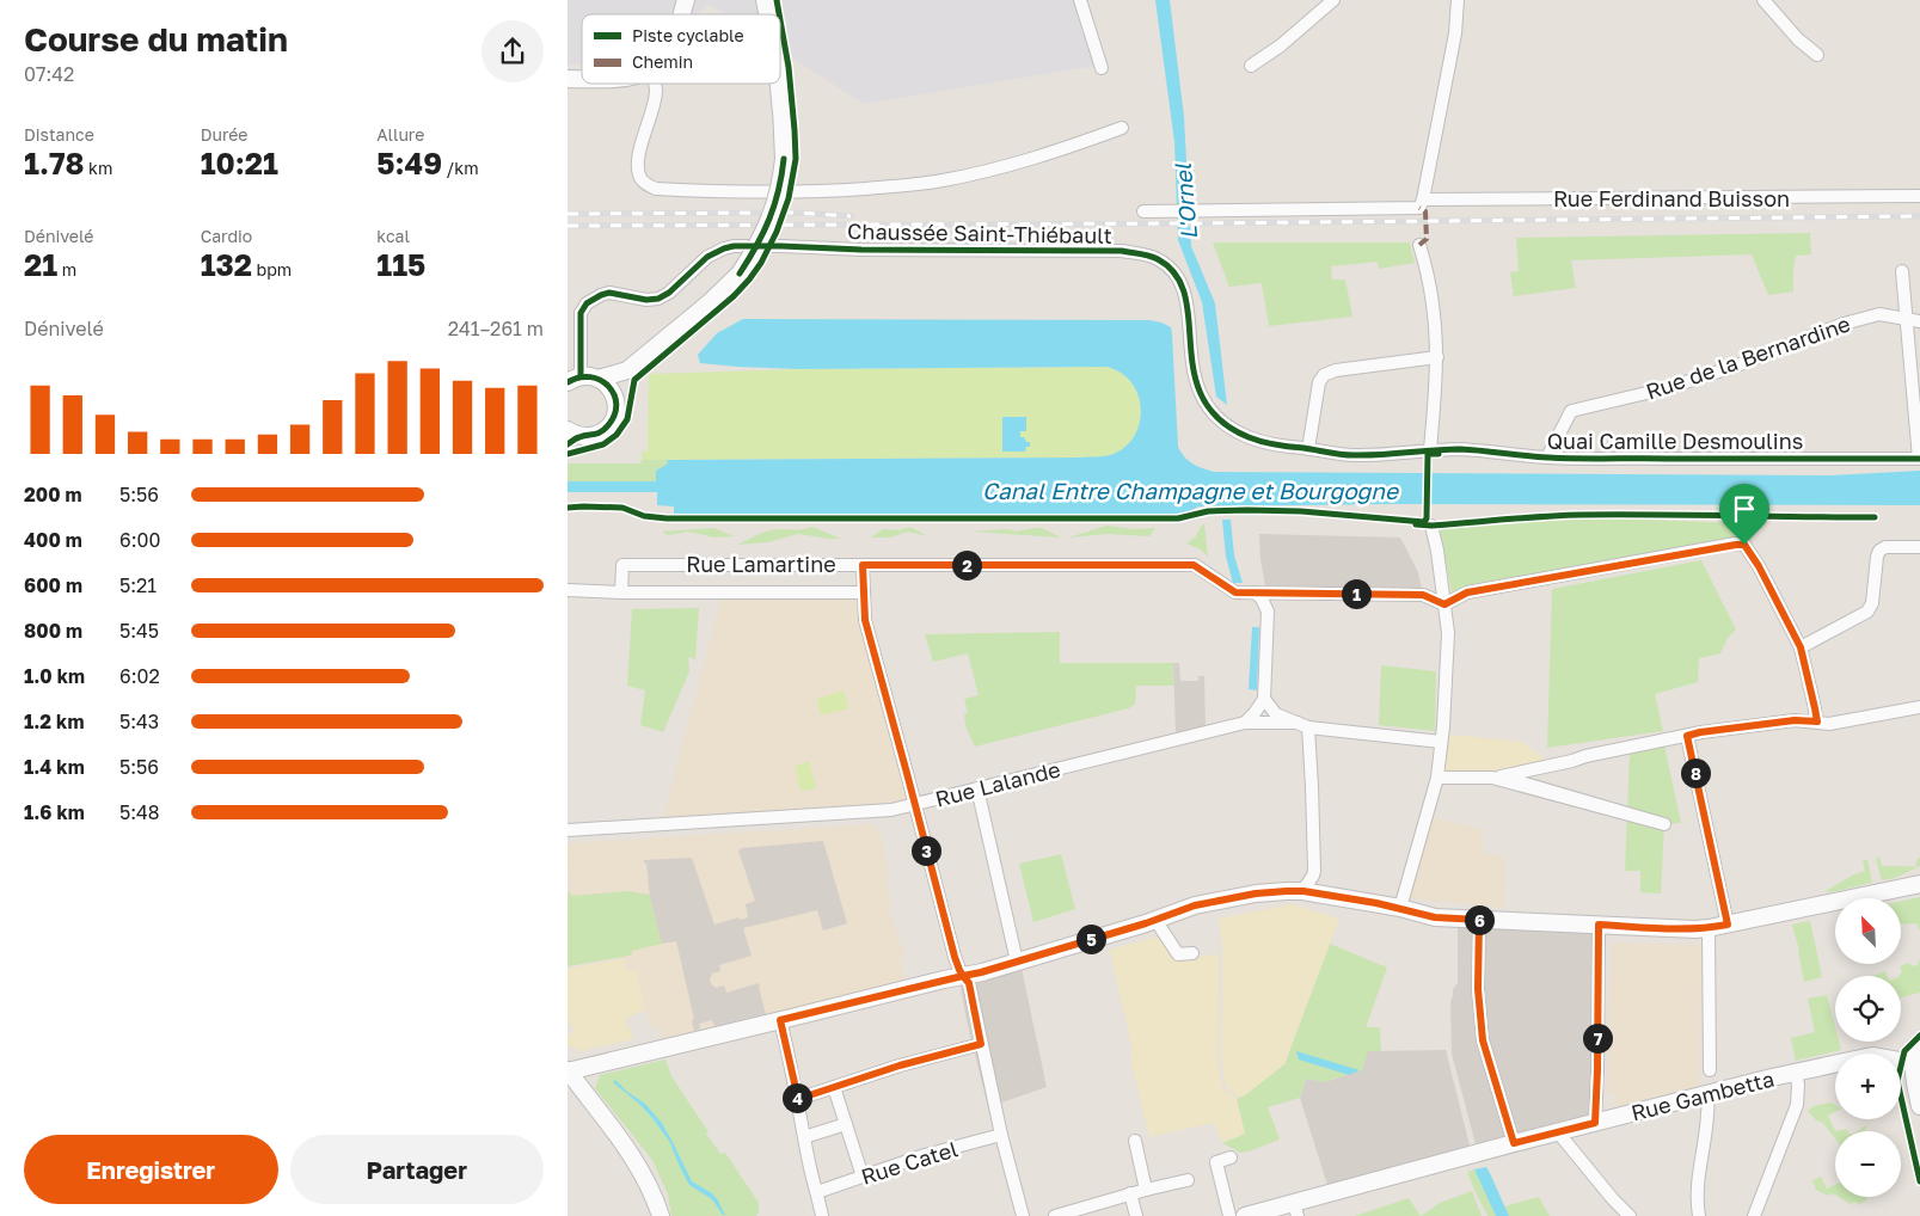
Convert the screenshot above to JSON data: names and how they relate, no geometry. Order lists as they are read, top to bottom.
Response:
{
  "streets": {
    "main road": ["Rue Gambetta"],
    "street": [
      "Rue Ferdinand Buisson",
      "Chaussée Saint-Thiébault",
      "Rue de la Bernardine",
      "Quai Camille Desmoulins",
      "Rue Lamartine",
      "Rue Lalande",
      "Rue Catel"
    ]
  },
  "crossings": [
    ["Chaussée Saint-Thiébault", "Quai Camille Desmoulins"],
    ["Rue de la Bernardine", "Quai Camille Desmoulins"]
  ],
  "water": ["L'Ornel", "Canal Entre Champagne et Bourgogne"],
  "legend": ["Piste cyclable", "Chemin"],
  "north": "top left",
  "page": {
    "heading": ["Course du matin", "07:42"],
    "stats": [
      ["Distance", "1.78 km"],
      ["Durée", "10:21"],
      ["Allure", "5:49 /km"],
      ["Dénivelé", "21 m"],
      ["Cardio", "132 bpm"],
      ["kcal", "115"]
    ],
    "chart": ["Dénivelé", "241–261 m"],
    "list": [
      {
        "name": "200 m",
        "note": "5:56"
      },
      {
        "name": "400 m",
        "note": "6:00"
      },
      {
        "name": "600 m",
        "note": "5:21"
      },
      {
        "name": "800 m",
        "note": "5:45"
      },
      {
        "name": "1.0 km",
        "note": "6:02"
      },
      {
        "name": "1.2 km",
        "note": "5:43"
      },
      {
        "name": "1.4 km",
        "note": "5:56"
      },
      {
        "name": "1.6 km",
        "note": "5:48"
      }
    ],
    "pins": [
      "2",
      "1",
      "8",
      "3",
      "6",
      "5",
      "7",
      "4"
    ],
    "map_buttons": ["+", "−"],
    "buttons": ["Enregistrer", "Partager"]
  }
}
